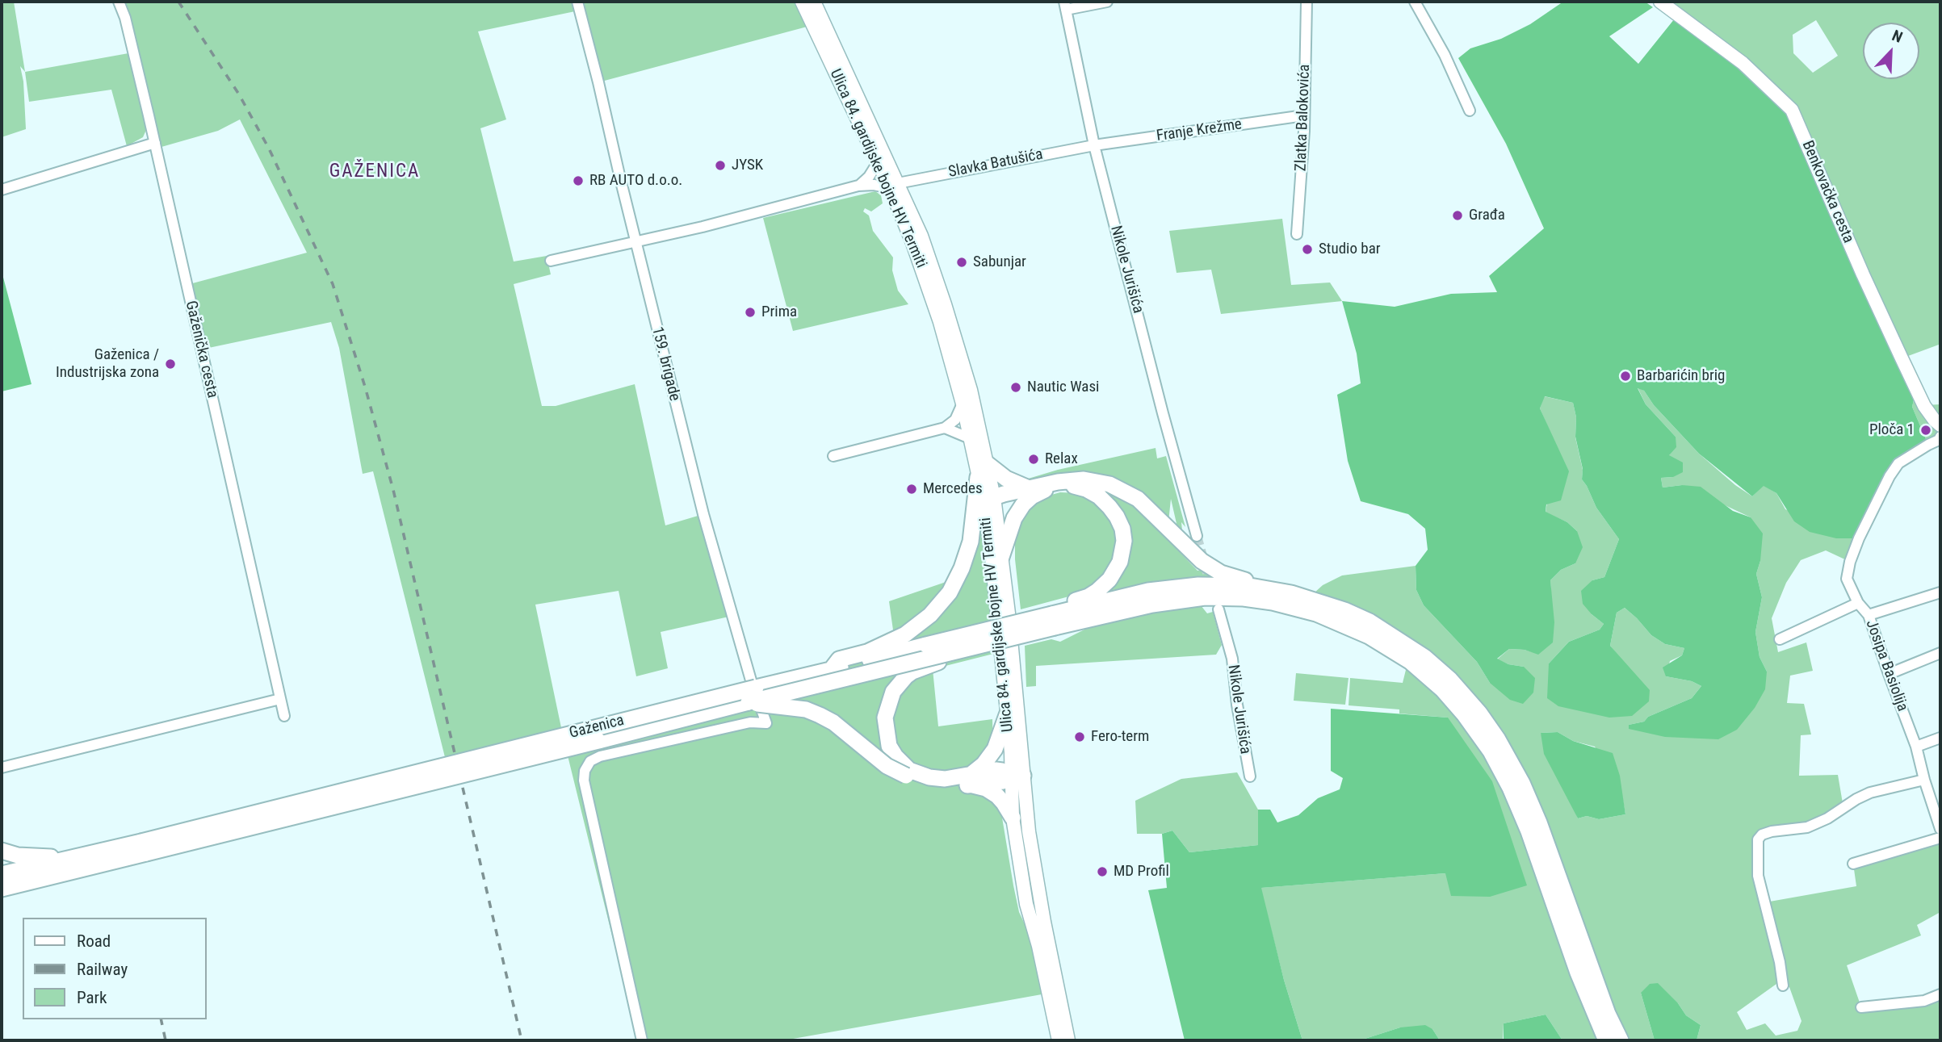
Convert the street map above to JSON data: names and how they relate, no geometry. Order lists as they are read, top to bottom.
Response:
{
  "streets": {
    "highway": ["Gaženica"],
    "main road": ["Ulica 84. gardijske bojne HV Termiti", "Benkovačka cesta"],
    "street": [
      "Zlatka Balokovića",
      "Franje Krežme",
      "Slavka Batušića",
      "Nikole Jurišića",
      "Gaženička cesta",
      "159. brigade",
      "Josipa Basiolija"
    ]
  },
  "crossings": [
    ["Zlatka Balokovića", "Franje Krežme"],
    ["Franje Krežme", "Slavka Batušića"],
    ["Franje Krežme", "Nikole Jurišića"],
    ["Slavka Batušića", "Ulica 84. gardijske bojne HV Termiti"],
    ["Slavka Batušića", "Nikole Jurišića"],
    ["Slavka Batušića", "159. brigade"]
  ],
  "districts": ["GAŽENICA"],
  "places": [
    "JYSK",
    "RB AUTO d.o.o.",
    "Građa",
    "Studio bar",
    "Sabunjar",
    "Prima",
    "Gaženica / Industrijska zona",
    "Barbarićin brig",
    "Nautic Wasi",
    "Ploča 1",
    "Relax",
    "Mercedes",
    "Fero-term",
    "MD Profil"
  ],
  "legend": ["Road", "Railway", "Park"],
  "north": "top right"
}
